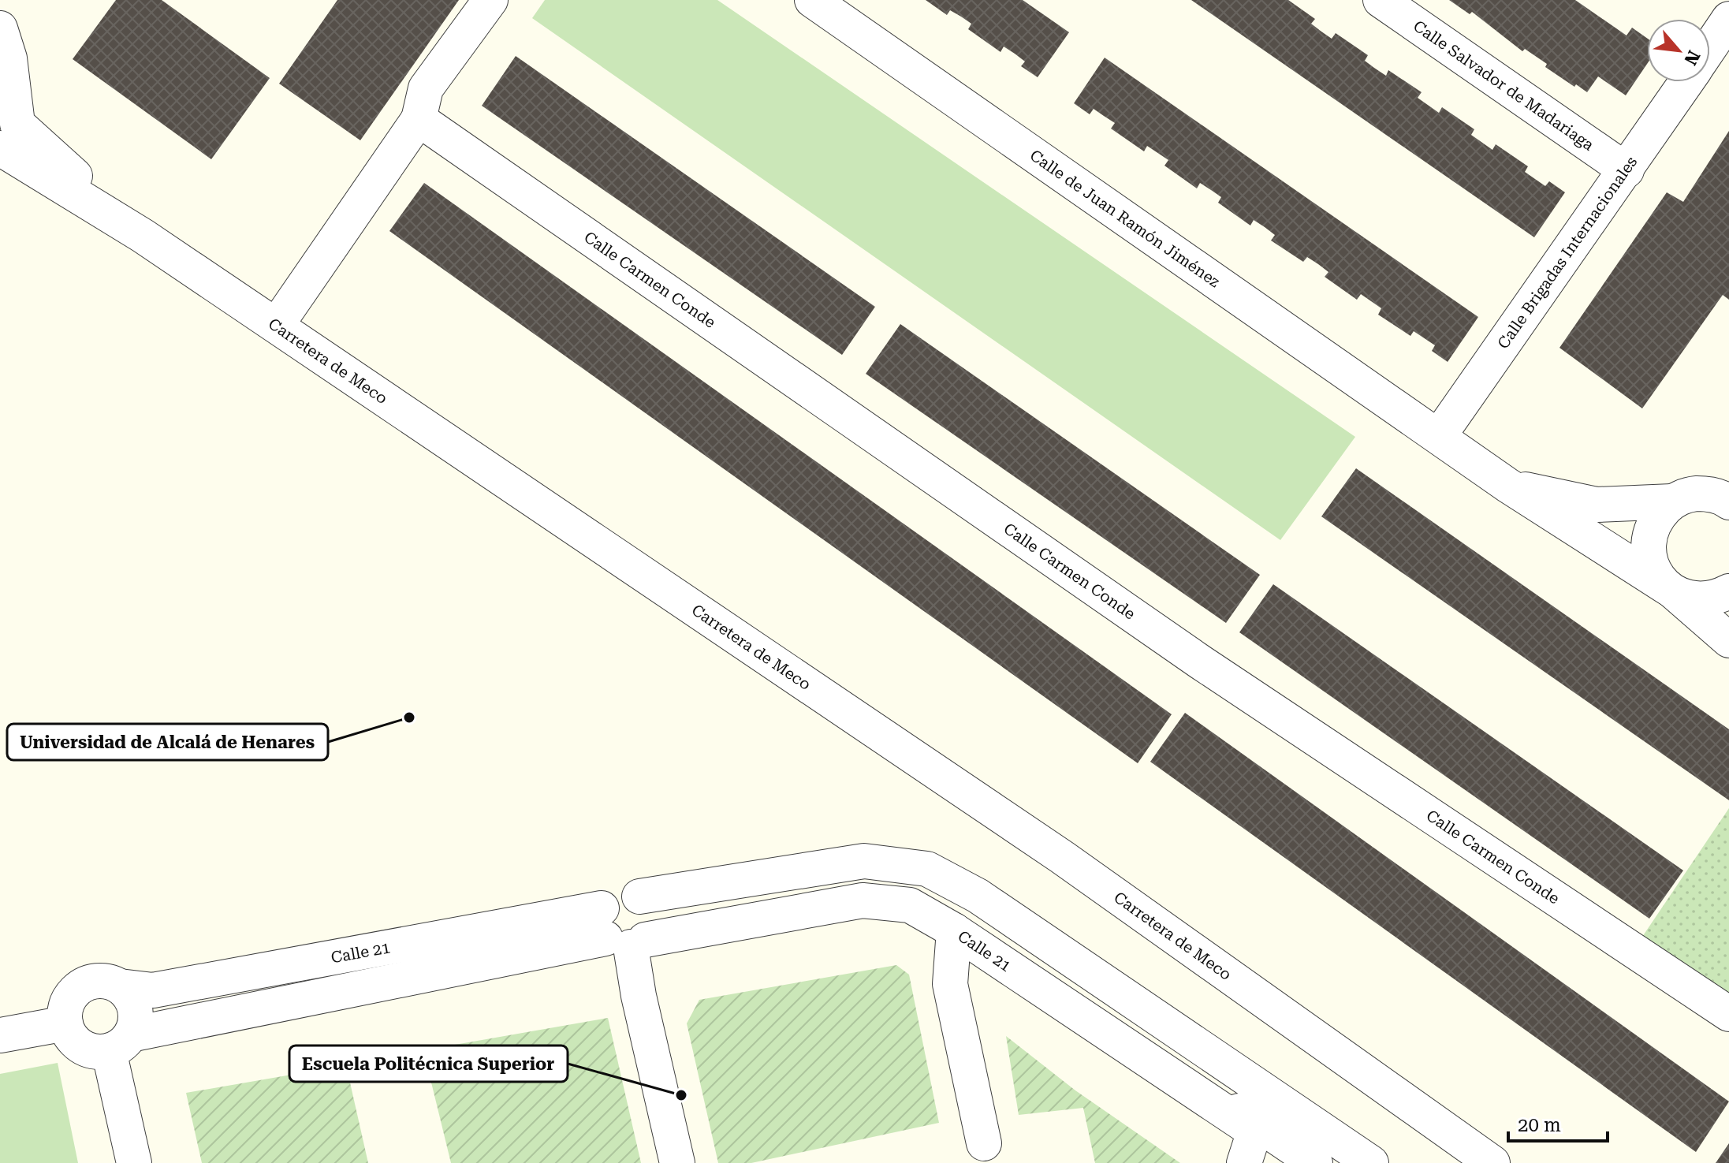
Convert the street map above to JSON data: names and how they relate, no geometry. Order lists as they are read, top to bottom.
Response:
{
  "streets": {
    "street": [
      "Calle Salvador de Madariaga",
      "Calle de Juan Ramón Jiménez",
      "Calle Brigadas Internacionales",
      "Calle Carmen Conde",
      "Carretera de Meco",
      "Calle 21"
    ]
  },
  "crossings": [
    ["Calle Salvador de Madariaga", "Calle Brigadas Internacionales"],
    ["Calle de Juan Ramón Jiménez", "Calle Brigadas Internacionales"]
  ],
  "places": ["Universidad de Alcalá de Henares", "Escuela Politécnica Superior"],
  "scale_bar": "20 m",
  "north": "bottom right"
}
